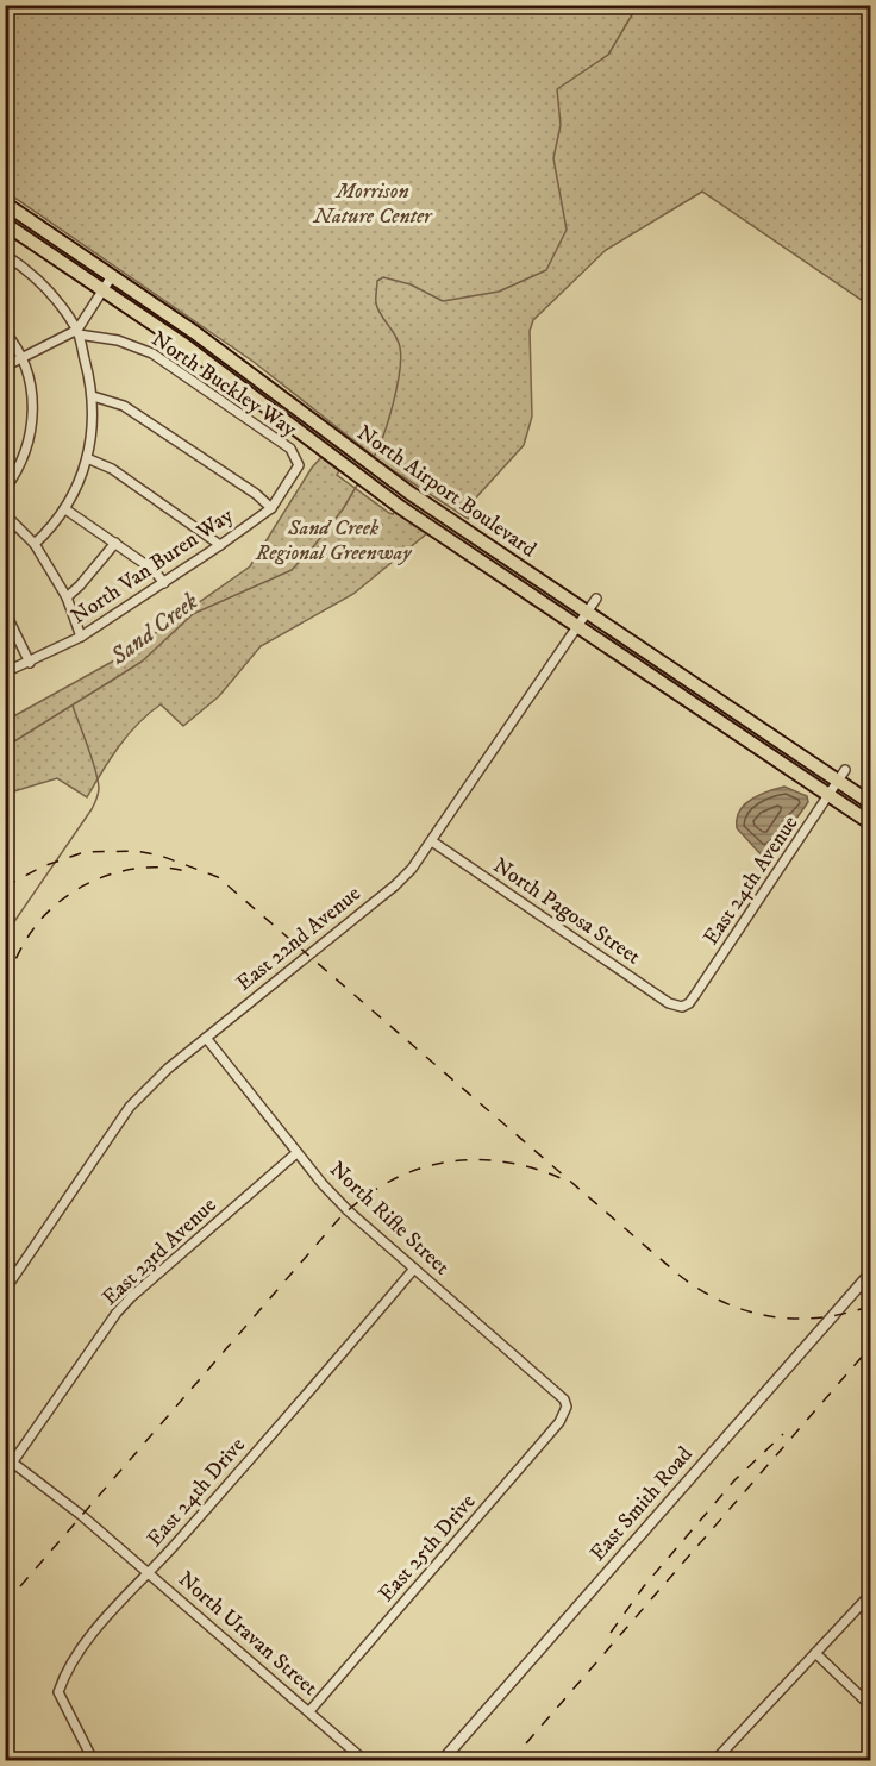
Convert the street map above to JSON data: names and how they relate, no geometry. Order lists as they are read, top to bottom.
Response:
{
  "streets": {
    "main road": ["North Airport Boulevard"],
    "street": [
      "North Buckley Way",
      "North Van Buren Way",
      "East 24th Avenue",
      "North Pagosa Street",
      "East 22nd Avenue",
      "North Rifle Street",
      "East 23rd Avenue",
      "East 24th Drive",
      "East Smith Road",
      "East 25th Drive",
      "North Uravan Street"
    ]
  },
  "crossings": [
    ["North Buckley Way", "North Van Buren Way"],
    ["North Airport Boulevard", "East 24th Avenue"],
    ["North Airport Boulevard", "East 22nd Avenue"],
    ["East 24th Avenue", "North Pagosa Street"],
    ["North Pagosa Street", "East 22nd Avenue"],
    ["East 22nd Avenue", "North Rifle Street"],
    ["North Rifle Street", "East 23rd Avenue"],
    ["North Rifle Street", "East 24th Drive"],
    ["North Rifle Street", "East 25th Drive"],
    ["East 23rd Avenue", "North Uravan Street"],
    ["East 24th Drive", "North Uravan Street"],
    ["East 25th Drive", "North Uravan Street"]
  ],
  "water": ["Sand Creek"],
  "parks": ["Morrison Nature Center", "Sand Creek Regional Greenway"]
}
